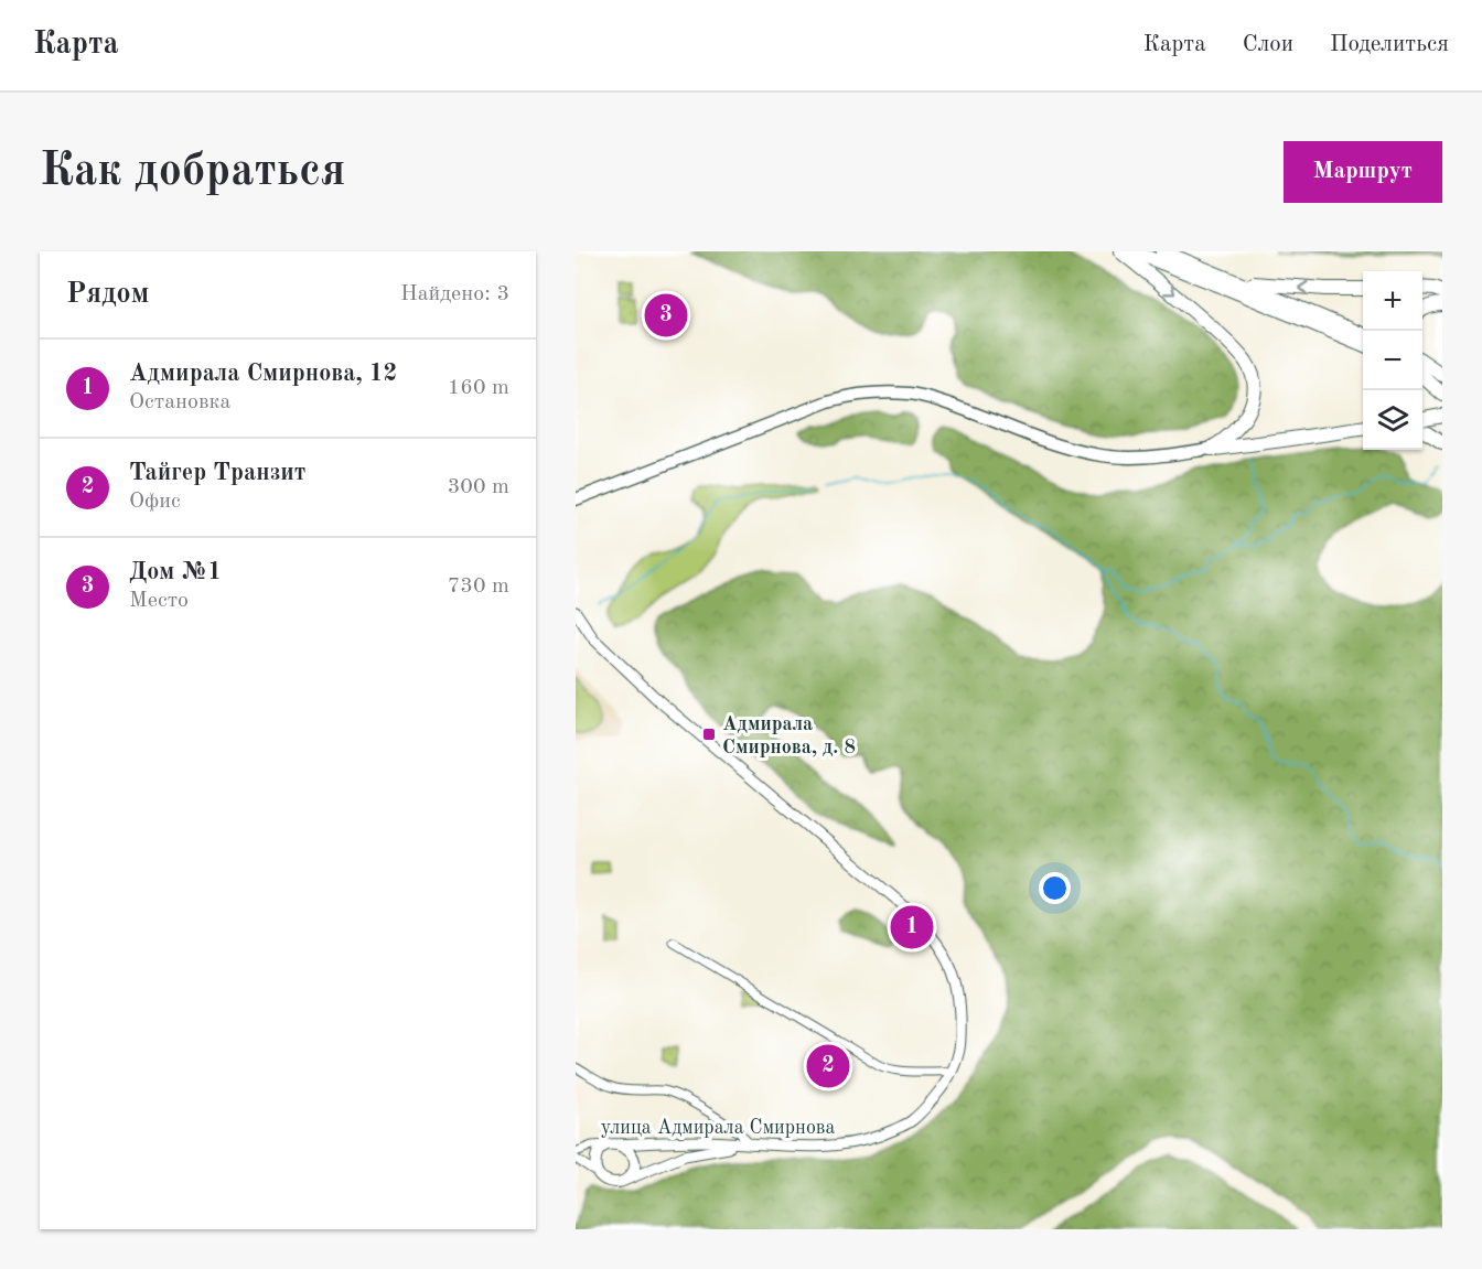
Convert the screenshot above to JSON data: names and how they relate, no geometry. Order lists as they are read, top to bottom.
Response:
{
  "streets": {
    "street": ["улица Адмирала Смирнова"]
  },
  "places": {
    "transit": ["Адмирала Смирнова, д. 8"]
  },
  "page": {
    "header": "Карта",
    "nav": ["Карта", "Слои", "Поделиться"],
    "buttons": "Маршрут",
    "title": "Как добраться",
    "heading": ["Рядом", "Найдено: 3"],
    "map_buttons": ["+", "−"],
    "pins": ["3", "1", "2"],
    "list": [
      {
        "mark": "1",
        "name": "Адмирала Смирнова, 12",
        "note": "Остановка",
        "value": "160 m"
      },
      {
        "mark": "2",
        "name": "Тайгер Транзит",
        "note": "Офис",
        "value": "300 m"
      },
      {
        "mark": "3",
        "name": "Дом №1",
        "note": "Место",
        "value": "730 m"
      }
    ]
  }
}
